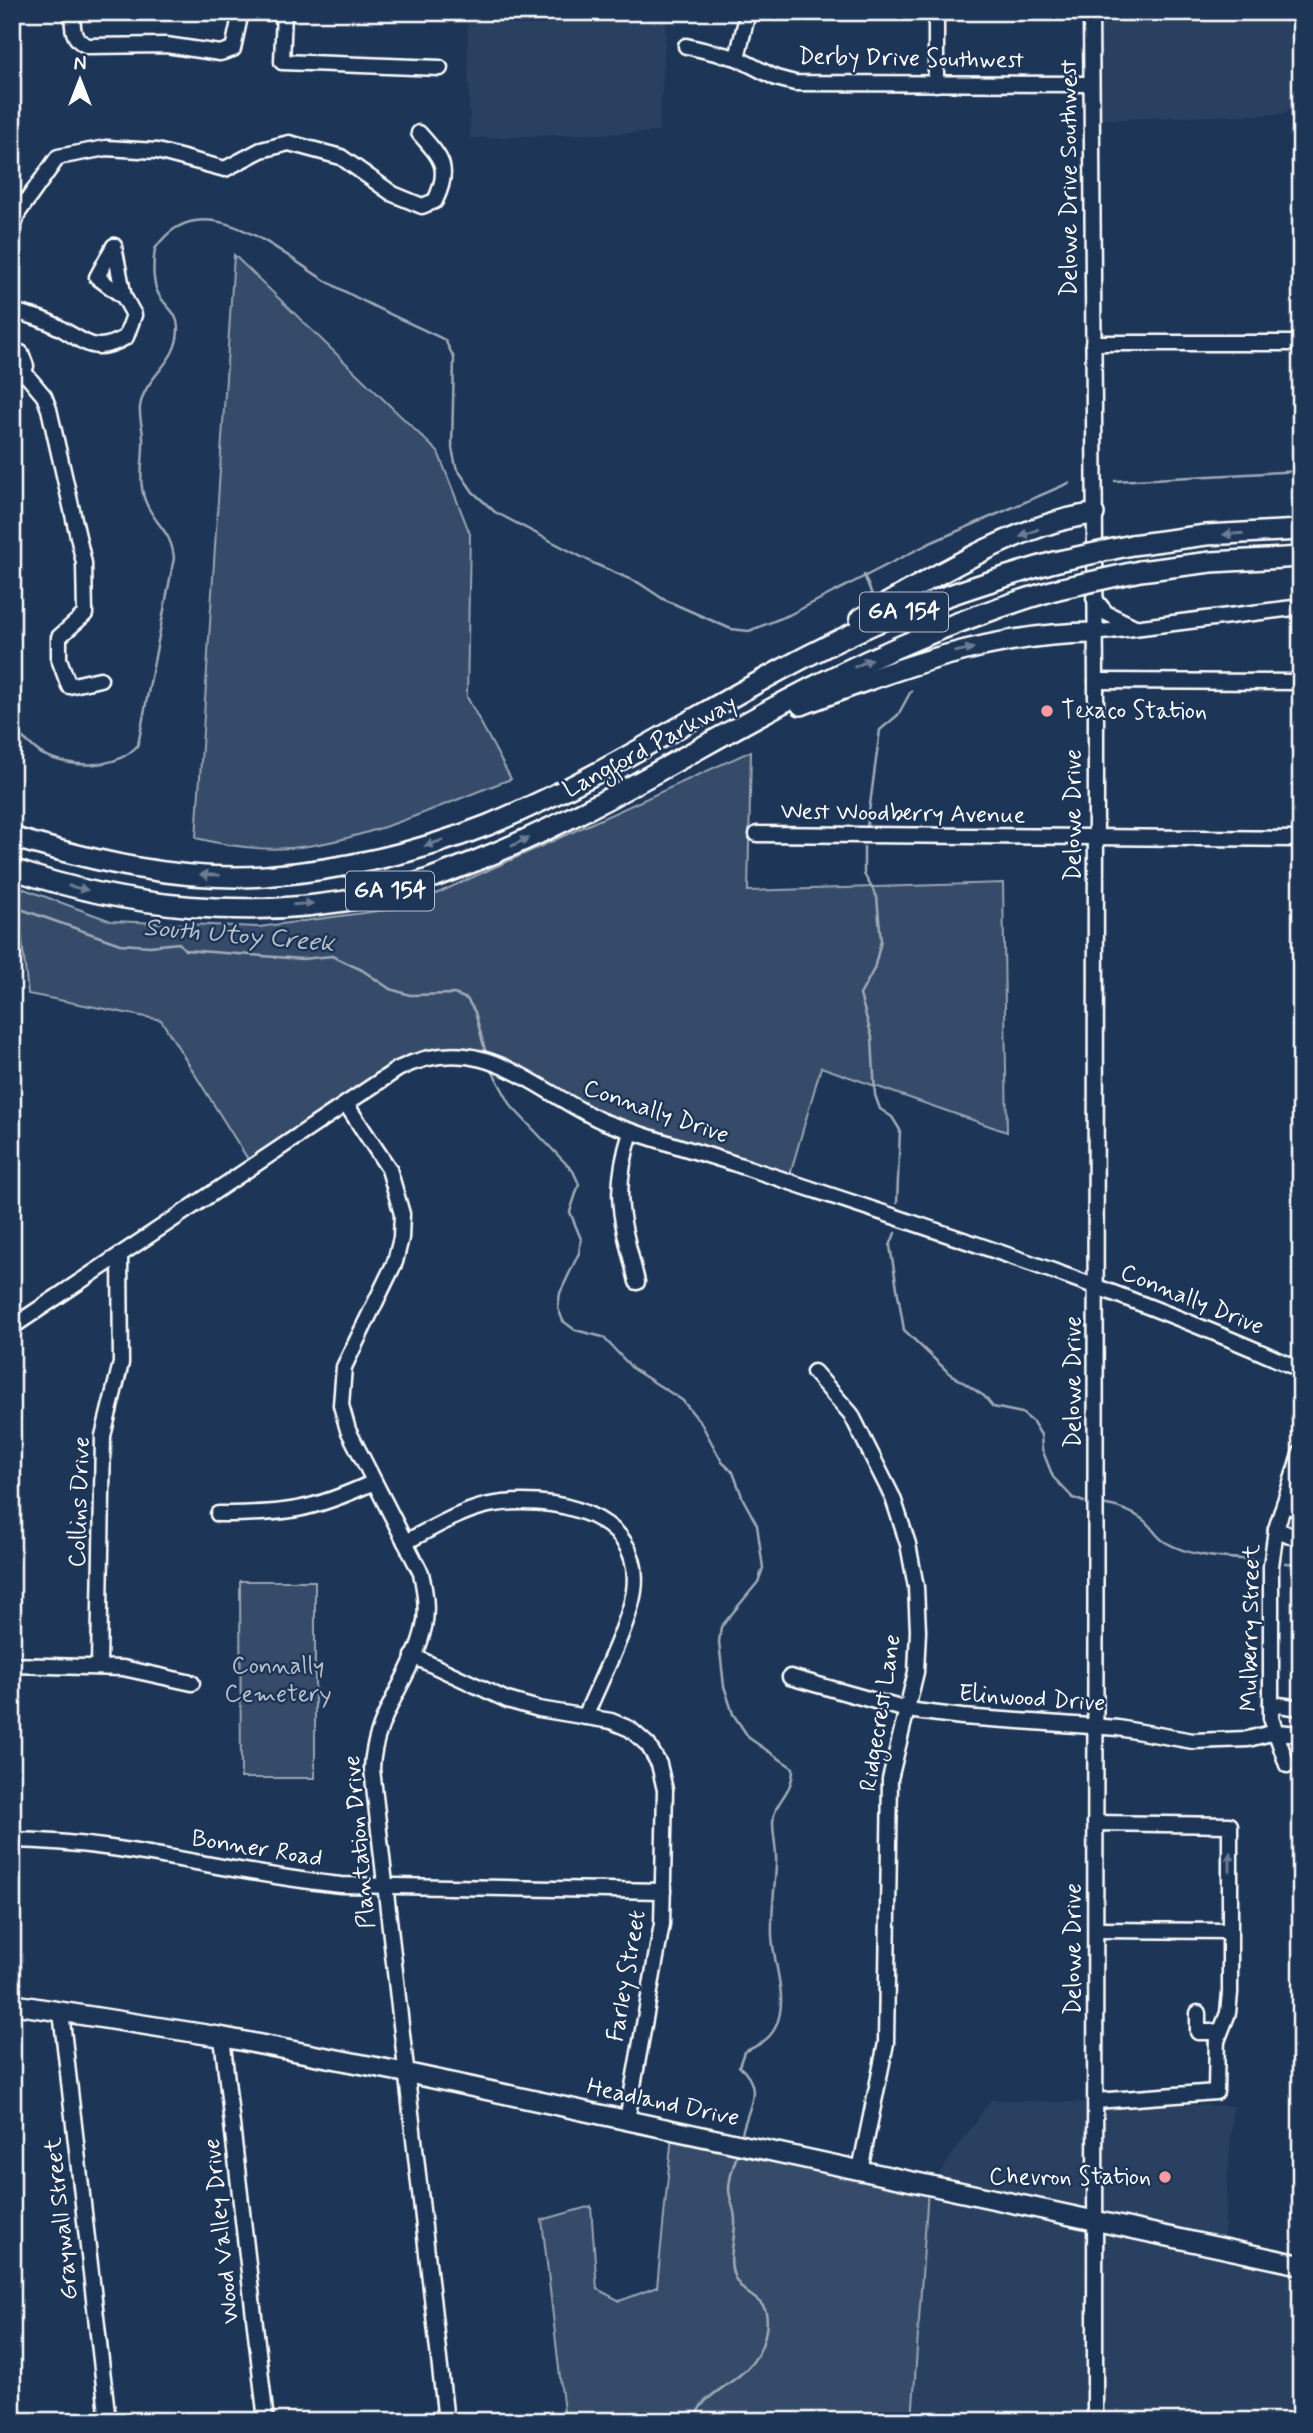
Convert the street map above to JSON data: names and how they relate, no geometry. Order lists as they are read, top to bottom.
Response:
{
  "streets": {
    "highway": ["GA 154", "Langford Parkway"],
    "main road": ["Headland Drive"],
    "street": [
      "Derby Drive Southwest",
      "Delowe Drive Southwest",
      "West Woodberry Avenue",
      "Delowe Drive",
      "Connally Drive",
      "Collins Drive",
      "Mulberry Street",
      "Elinwood Drive",
      "Ridgecrest Lane",
      "Plantation Drive",
      "Bonner Road",
      "Farley Street",
      "Graywall Street",
      "Wood Valley Drive"
    ]
  },
  "crossings": [
    ["Derby Drive Southwest", "Delowe Drive Southwest"],
    ["Delowe Drive Southwest", "Delowe Drive"],
    ["West Woodberry Avenue", "Delowe Drive"],
    ["Delowe Drive", "Connally Drive"],
    ["Delowe Drive", "Elinwood Drive"],
    ["Delowe Drive", "Headland Drive"],
    ["Connally Drive", "Collins Drive"],
    ["Connally Drive", "Plantation Drive"],
    ["Mulberry Street", "Elinwood Drive"],
    ["Elinwood Drive", "Ridgecrest Lane"],
    ["Ridgecrest Lane", "Headland Drive"],
    ["Plantation Drive", "Bonner Road"],
    ["Plantation Drive", "Farley Street"],
    ["Plantation Drive", "Headland Drive"],
    ["Bonner Road", "Farley Street"],
    ["Farley Street", "Headland Drive"],
    ["Headland Drive", "Graywall Street"],
    ["Headland Drive", "Wood Valley Drive"]
  ],
  "water": ["South Utoy Creek"],
  "parks": ["Connally Cemetery"],
  "places": ["Texaco Station", "Chevron Station"],
  "north": "top"
}
